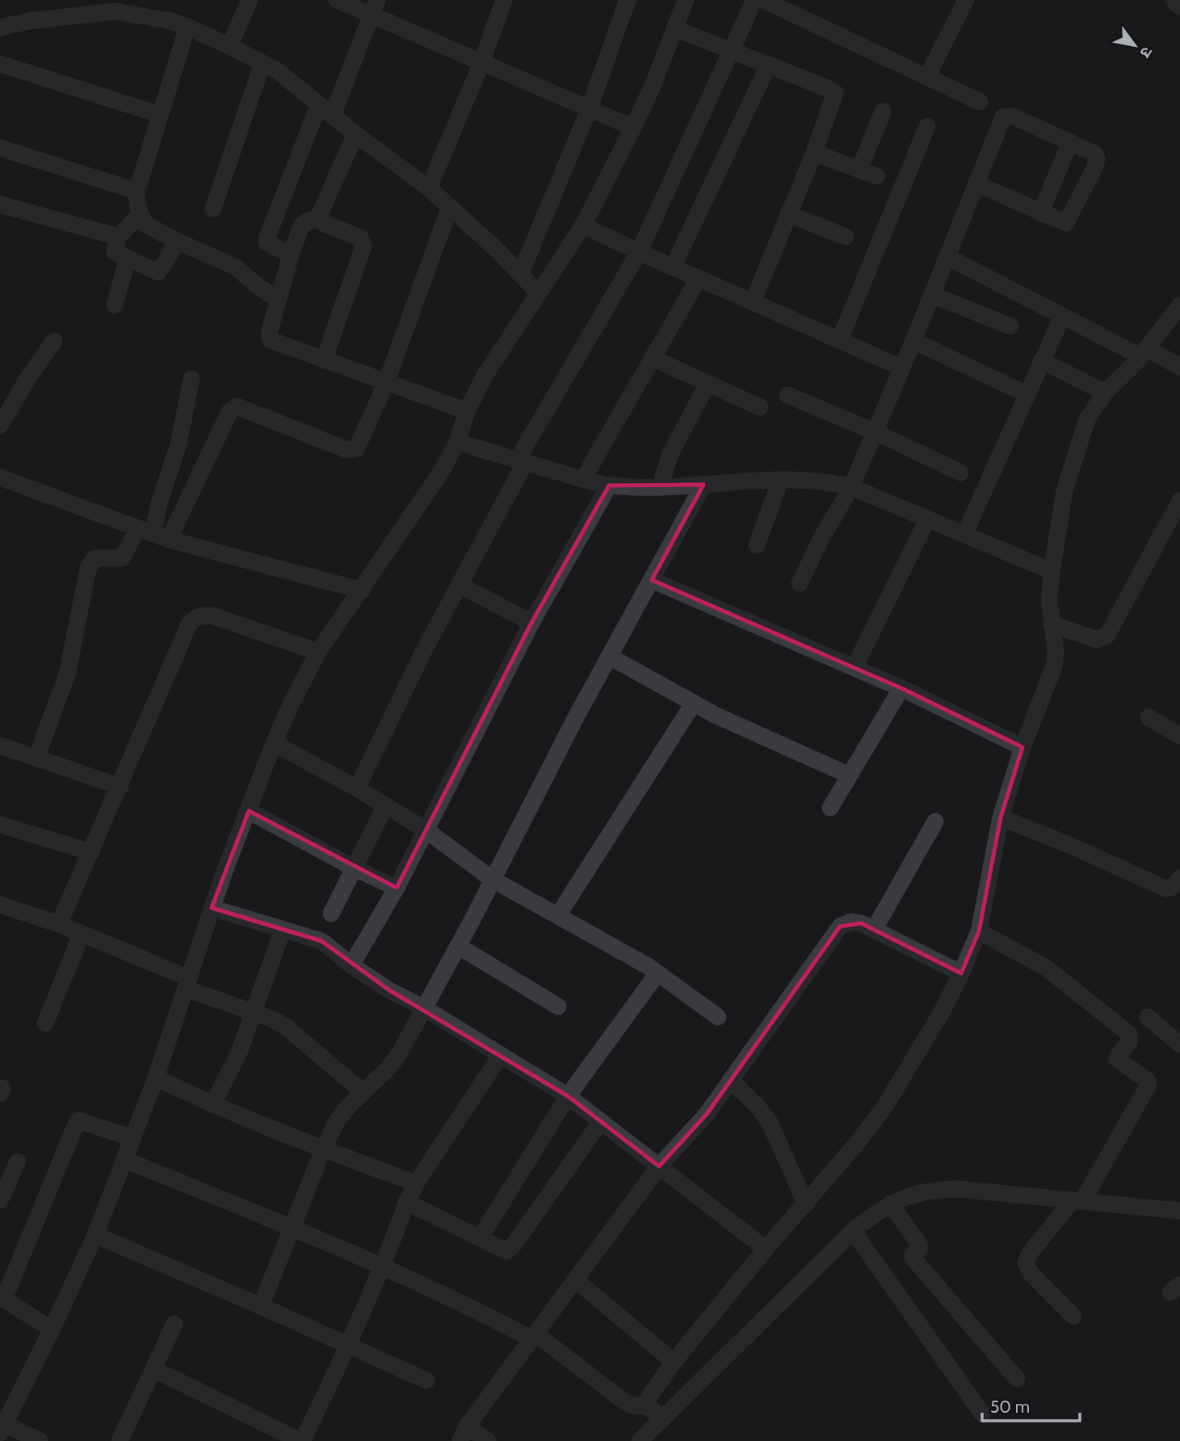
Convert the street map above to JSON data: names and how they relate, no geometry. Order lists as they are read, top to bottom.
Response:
{
  "scale_bar": "50 m",
  "north": "bottom right"
}
